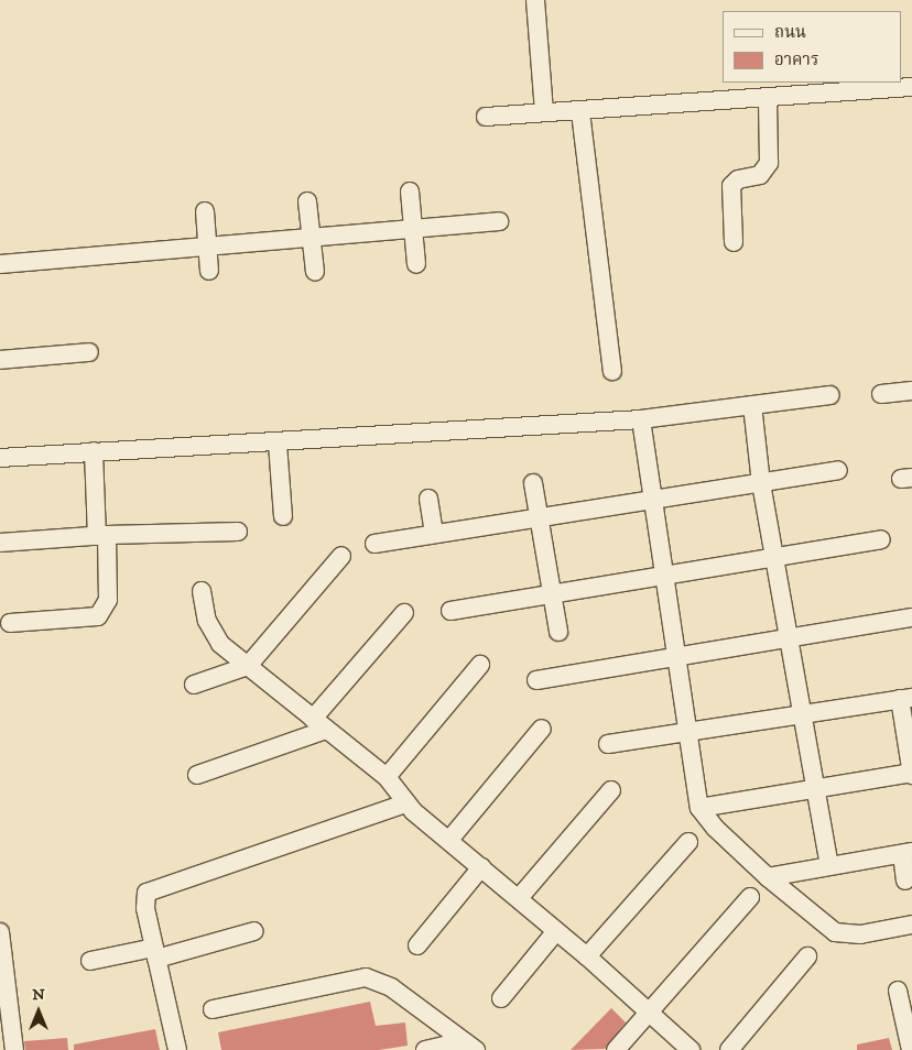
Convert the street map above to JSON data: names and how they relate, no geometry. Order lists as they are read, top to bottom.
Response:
{
  "legend": ["ถนน", "อาคาร"],
  "north": "top"
}
